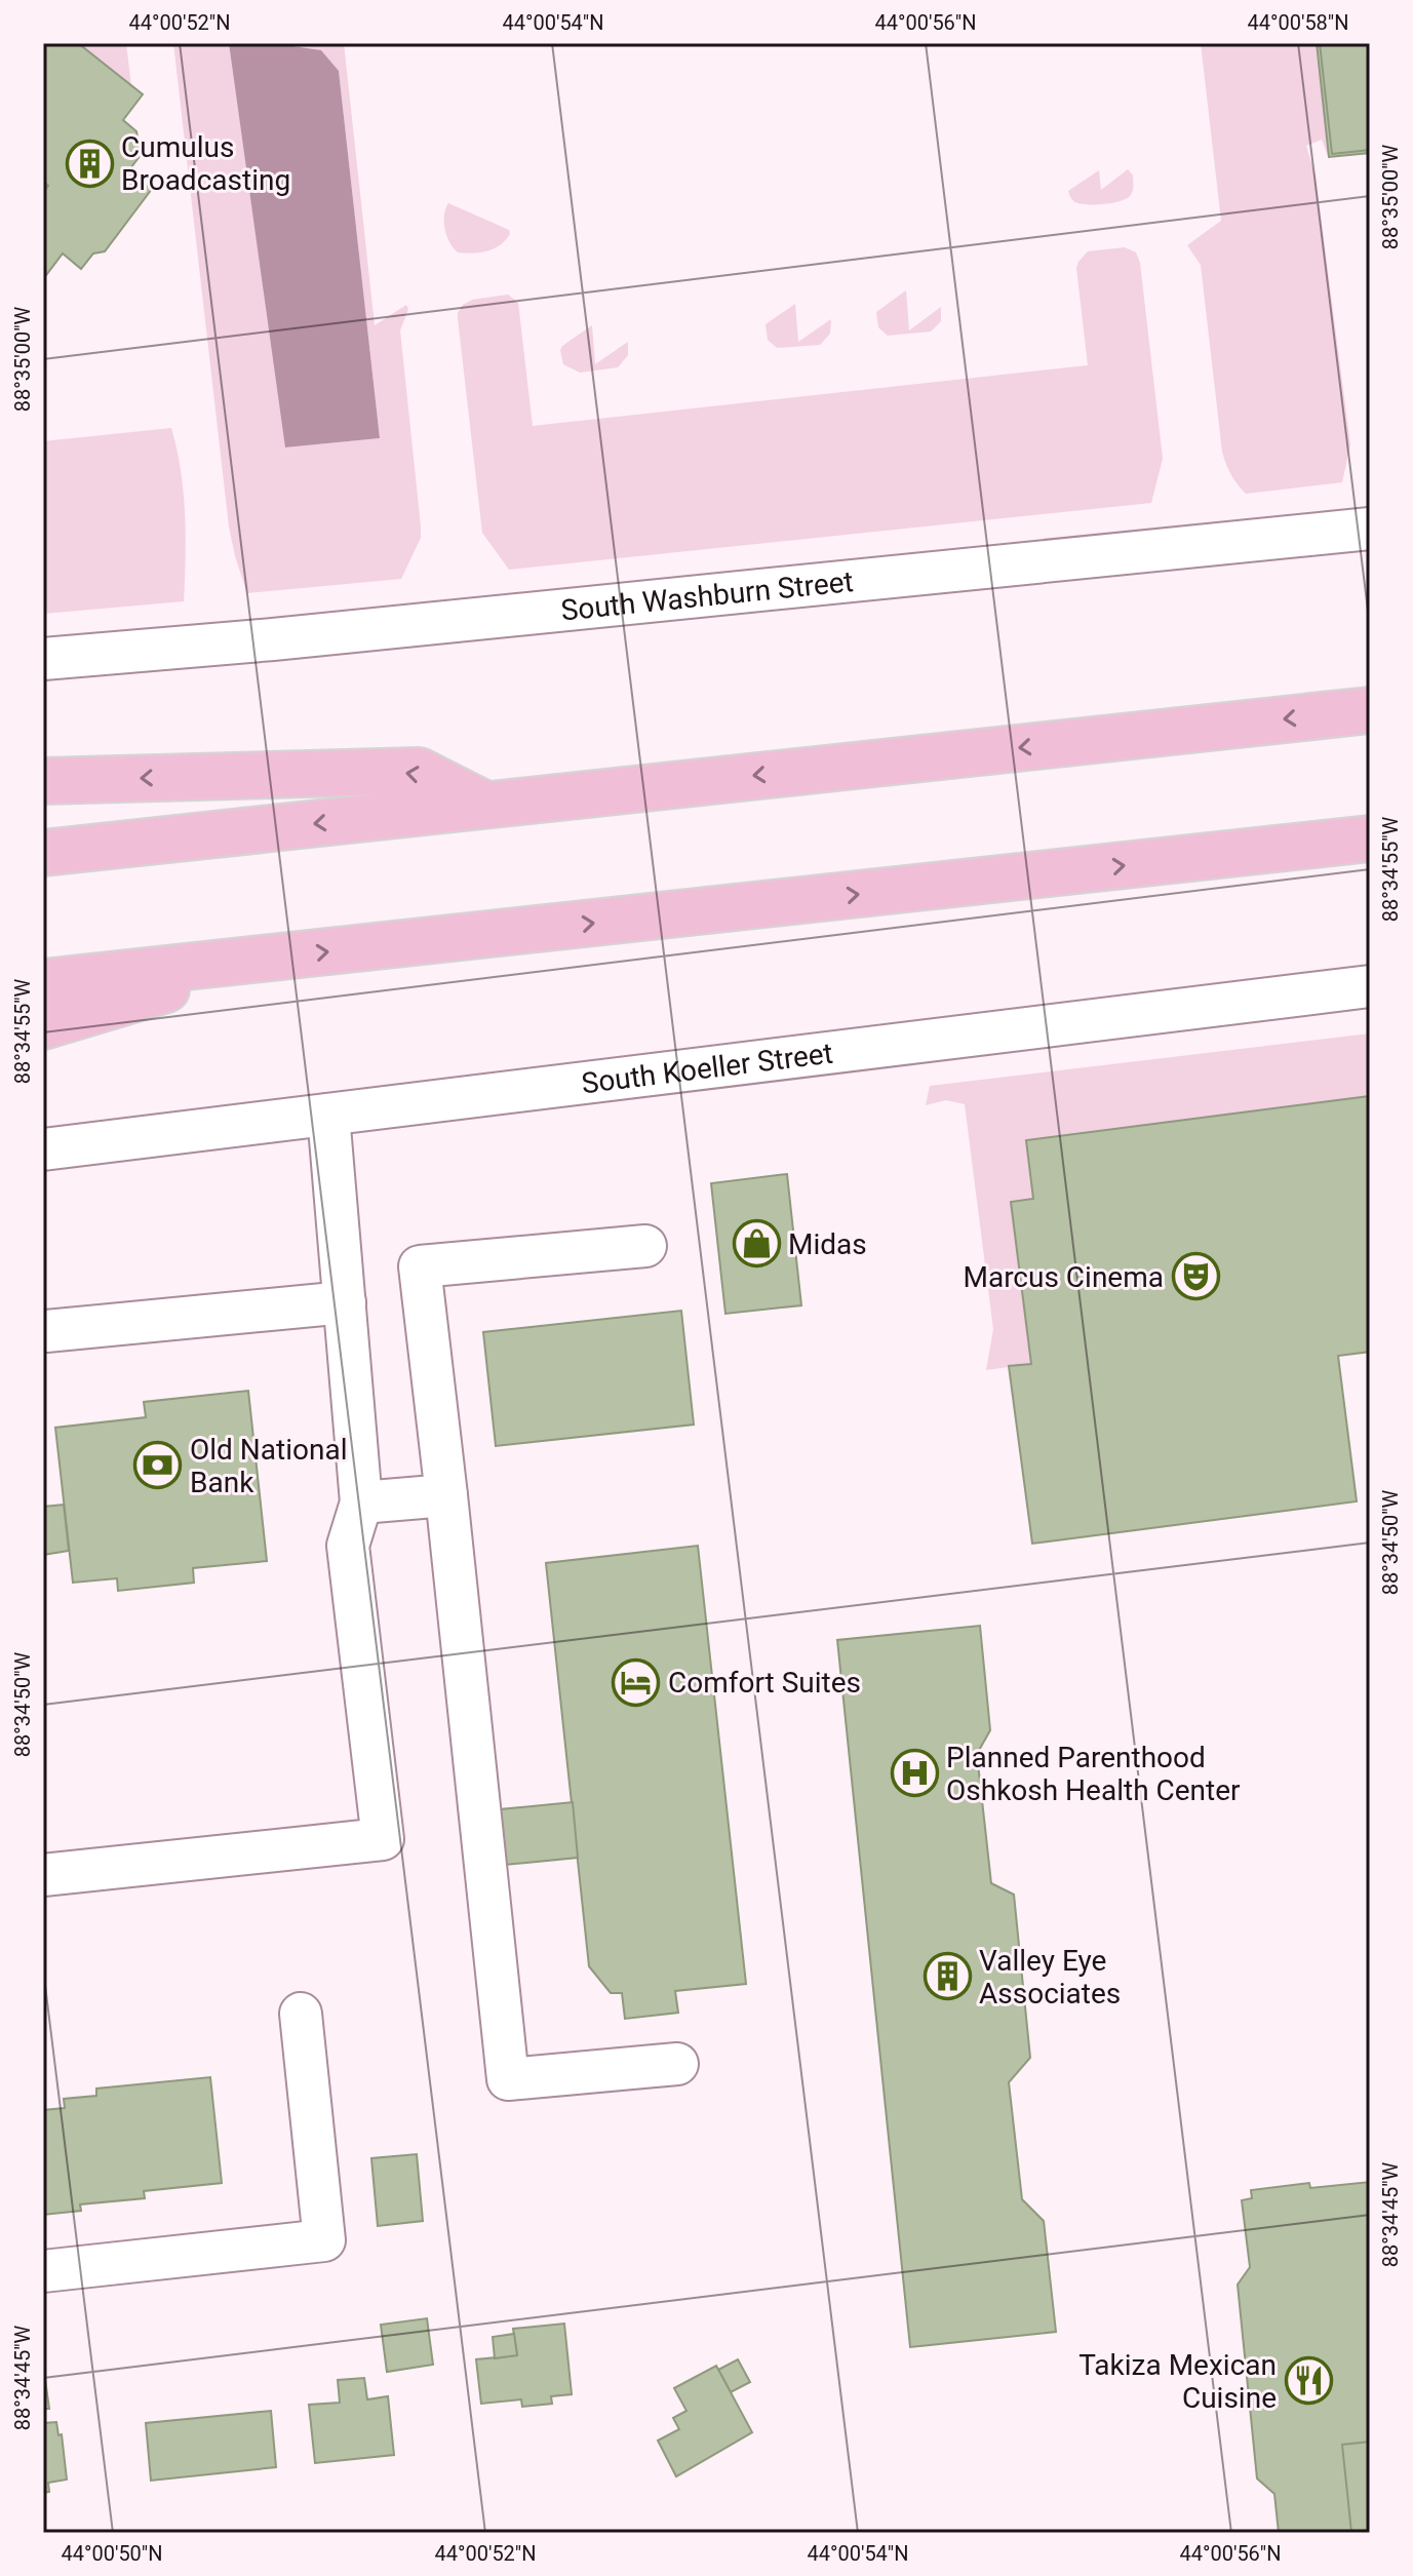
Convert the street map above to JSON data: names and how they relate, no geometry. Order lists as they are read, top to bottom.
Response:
{
  "streets": {
    "street": ["South Washburn Street", "South Koeller Street"]
  },
  "places": {
    "building": ["Cumulus Broadcasting", "Valley Eye Associates"],
    "shop": ["Midas"],
    "theatre": ["Marcus Cinema"],
    "bank": ["Old National Bank"],
    "hotel": ["Comfort Suites"],
    "hospital": ["Planned Parenthood Oshkosh Health Center"],
    "restaurant": ["Takiza Mexican Cuisine"]
  },
  "coordinates": [
    "44°00'52\"N",
    "44°00'54\"N",
    "44°00'56\"N",
    "44°00'58\"N",
    "88°35'00\"W",
    "88°34'55\"W",
    "88°34'50\"W",
    "88°34'45\"W",
    "44°00'50\"N"
  ]
}
